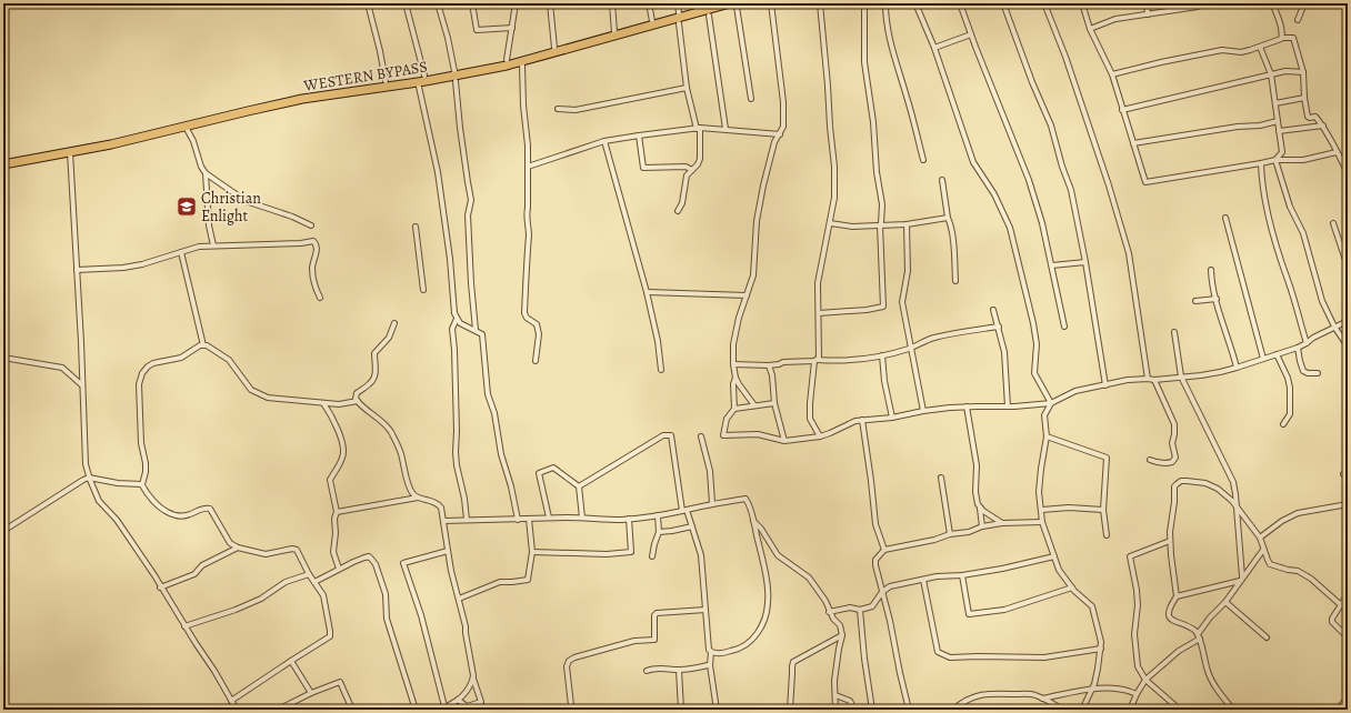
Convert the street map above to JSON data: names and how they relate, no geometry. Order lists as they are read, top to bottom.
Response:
{
  "streets": {
    "main road": ["WESTERN BYPASS"]
  },
  "places": {
    "school or university": ["Christian Enlight"]
  }
}
